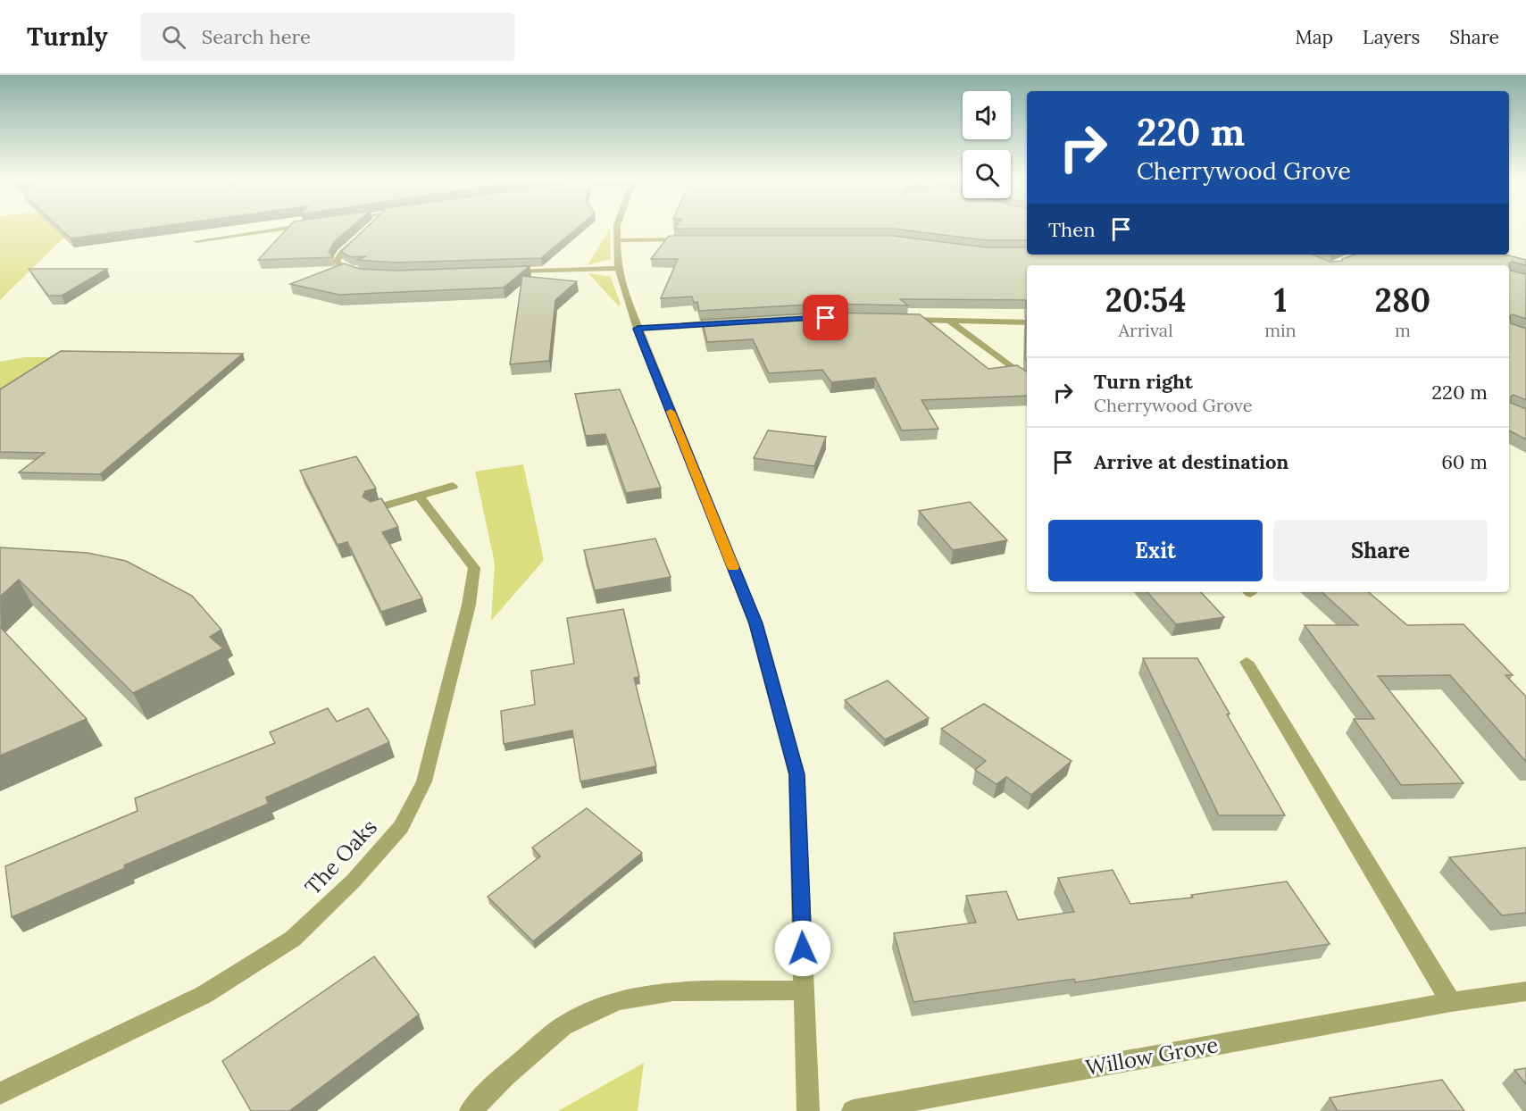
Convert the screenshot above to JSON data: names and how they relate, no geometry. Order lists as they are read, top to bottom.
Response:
{
  "streets": {
    "street": ["The Oaks", "Willow Grove"]
  },
  "page": {
    "header": "Turnly",
    "search": "Search here",
    "nav": ["Map", "Layers", "Share"],
    "turn": ["220 m", "Cherrywood Grove"],
    "then": "Then",
    "eta": [
      "20:54",
      "Arrival",
      "1",
      "min",
      "280",
      "m"
    ],
    "list": [
      {
        "name": "Turn right",
        "note": "Cherrywood Grove",
        "value": "220 m"
      },
      {
        "name": "Arrive at destination",
        "value": "60 m"
      }
    ],
    "buttons": ["Exit", "Share"]
  }
}
